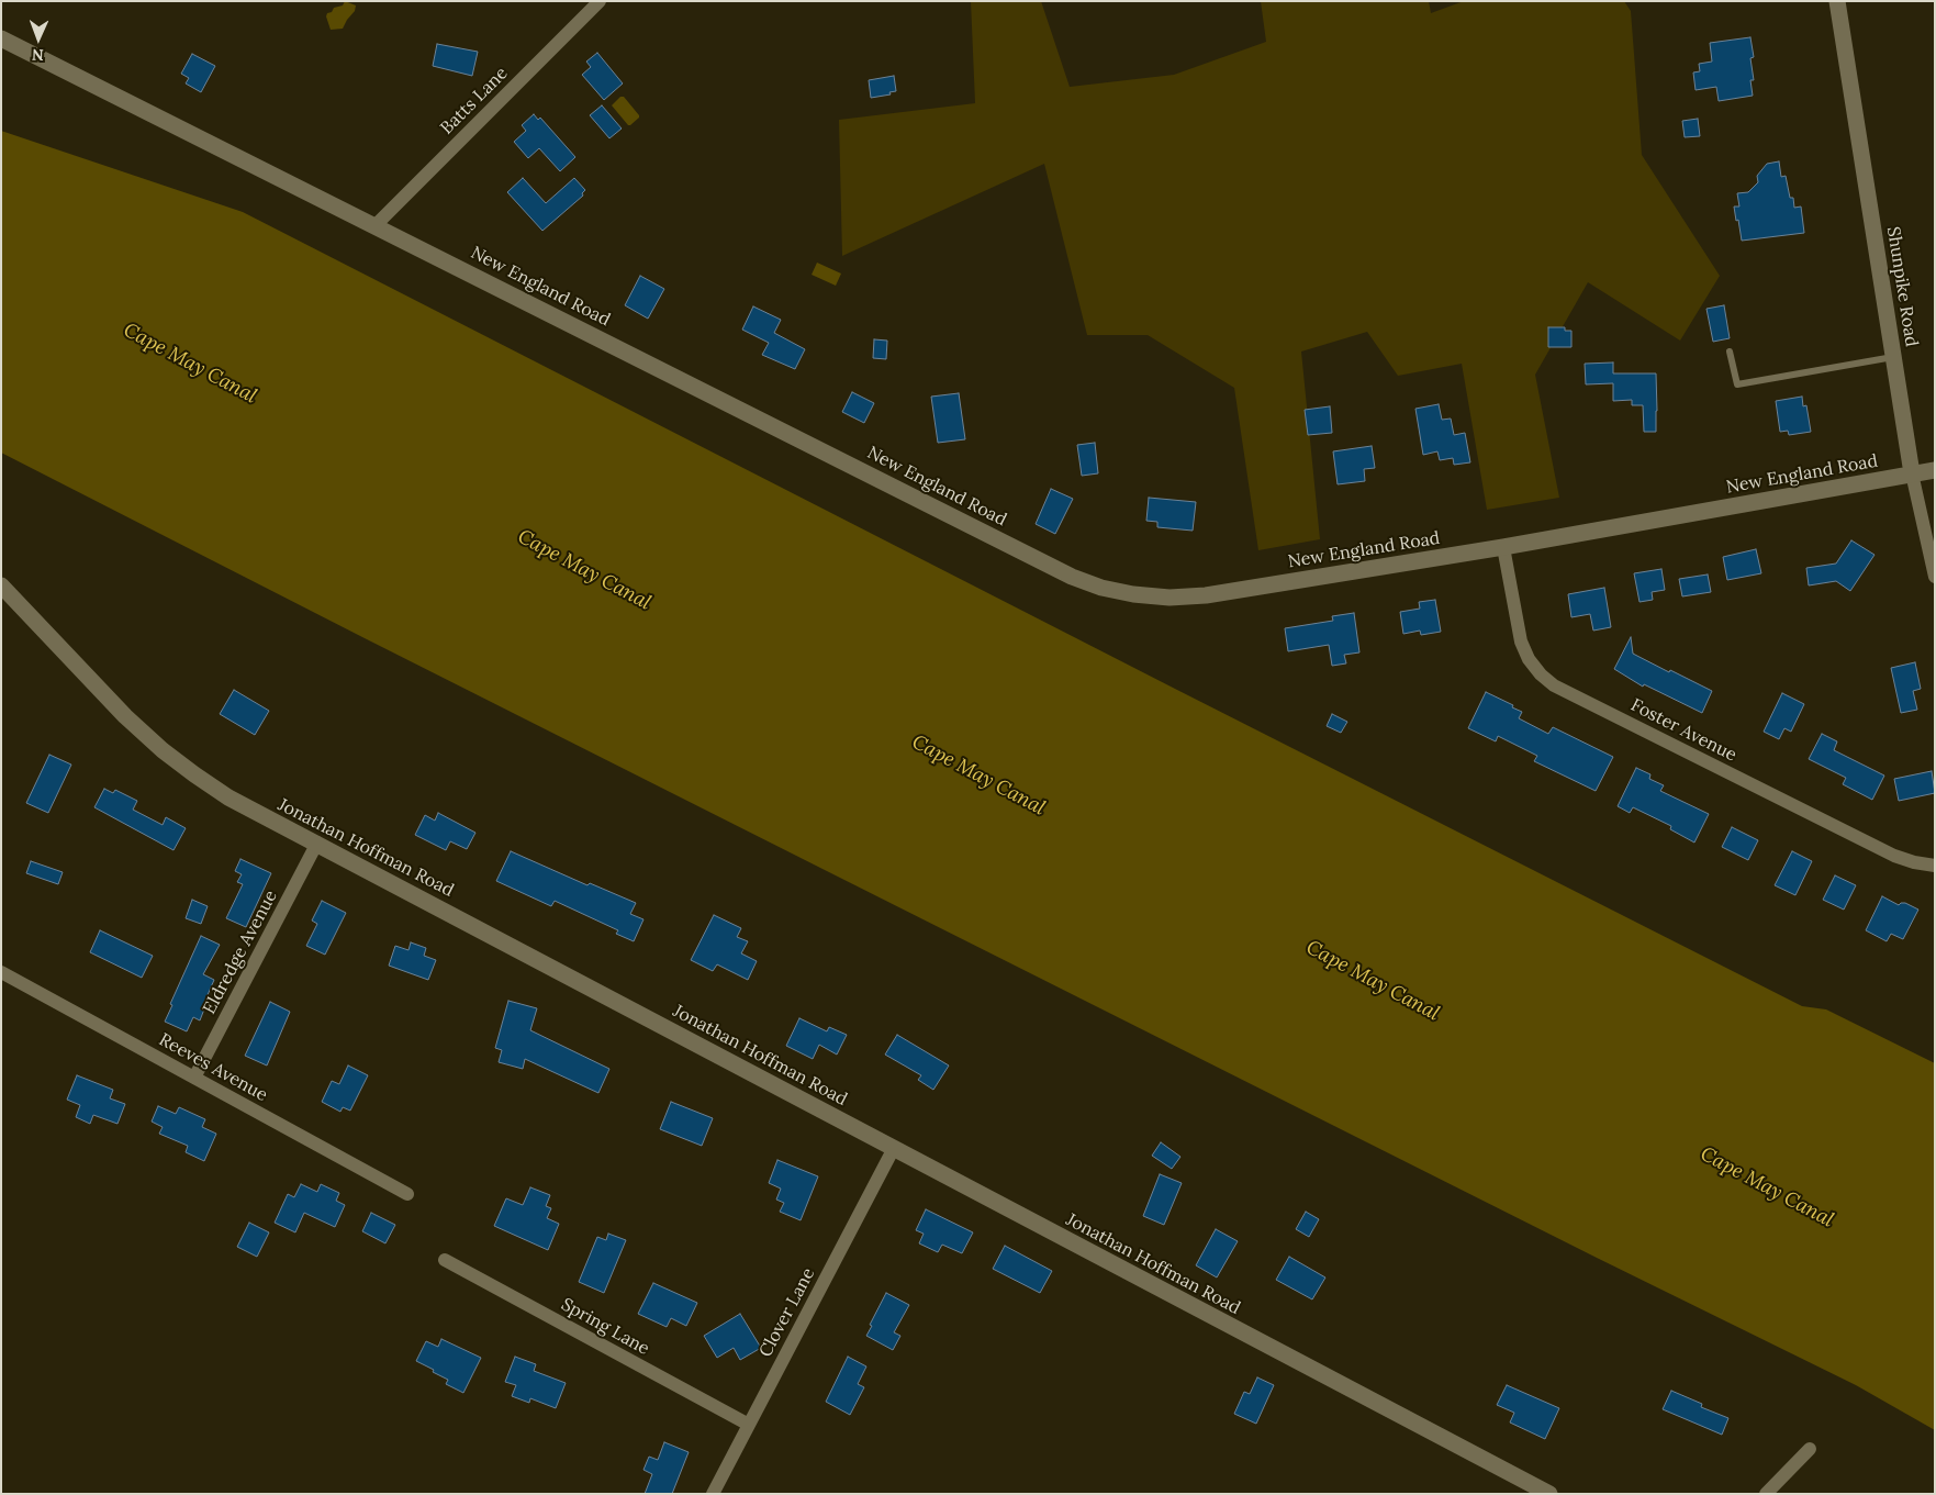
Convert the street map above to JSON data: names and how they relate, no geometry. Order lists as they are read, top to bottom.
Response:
{
  "streets": {
    "street": [
      "Batts Lane",
      "New England Road",
      "Shunpike Road",
      "Foster Avenue",
      "Jonathan Hoffman Road",
      "Eldredge Avenue",
      "Reeves Avenue",
      "Clover Lane",
      "Spring Lane"
    ]
  },
  "crossings": [
    ["Batts Lane", "New England Road"],
    ["New England Road", "Shunpike Road"],
    ["New England Road", "Foster Avenue"],
    ["Jonathan Hoffman Road", "Eldredge Avenue"],
    ["Jonathan Hoffman Road", "Clover Lane"],
    ["Eldredge Avenue", "Reeves Avenue"],
    ["Clover Lane", "Spring Lane"]
  ],
  "water": ["Cape May Canal"],
  "north": "bottom"
}
